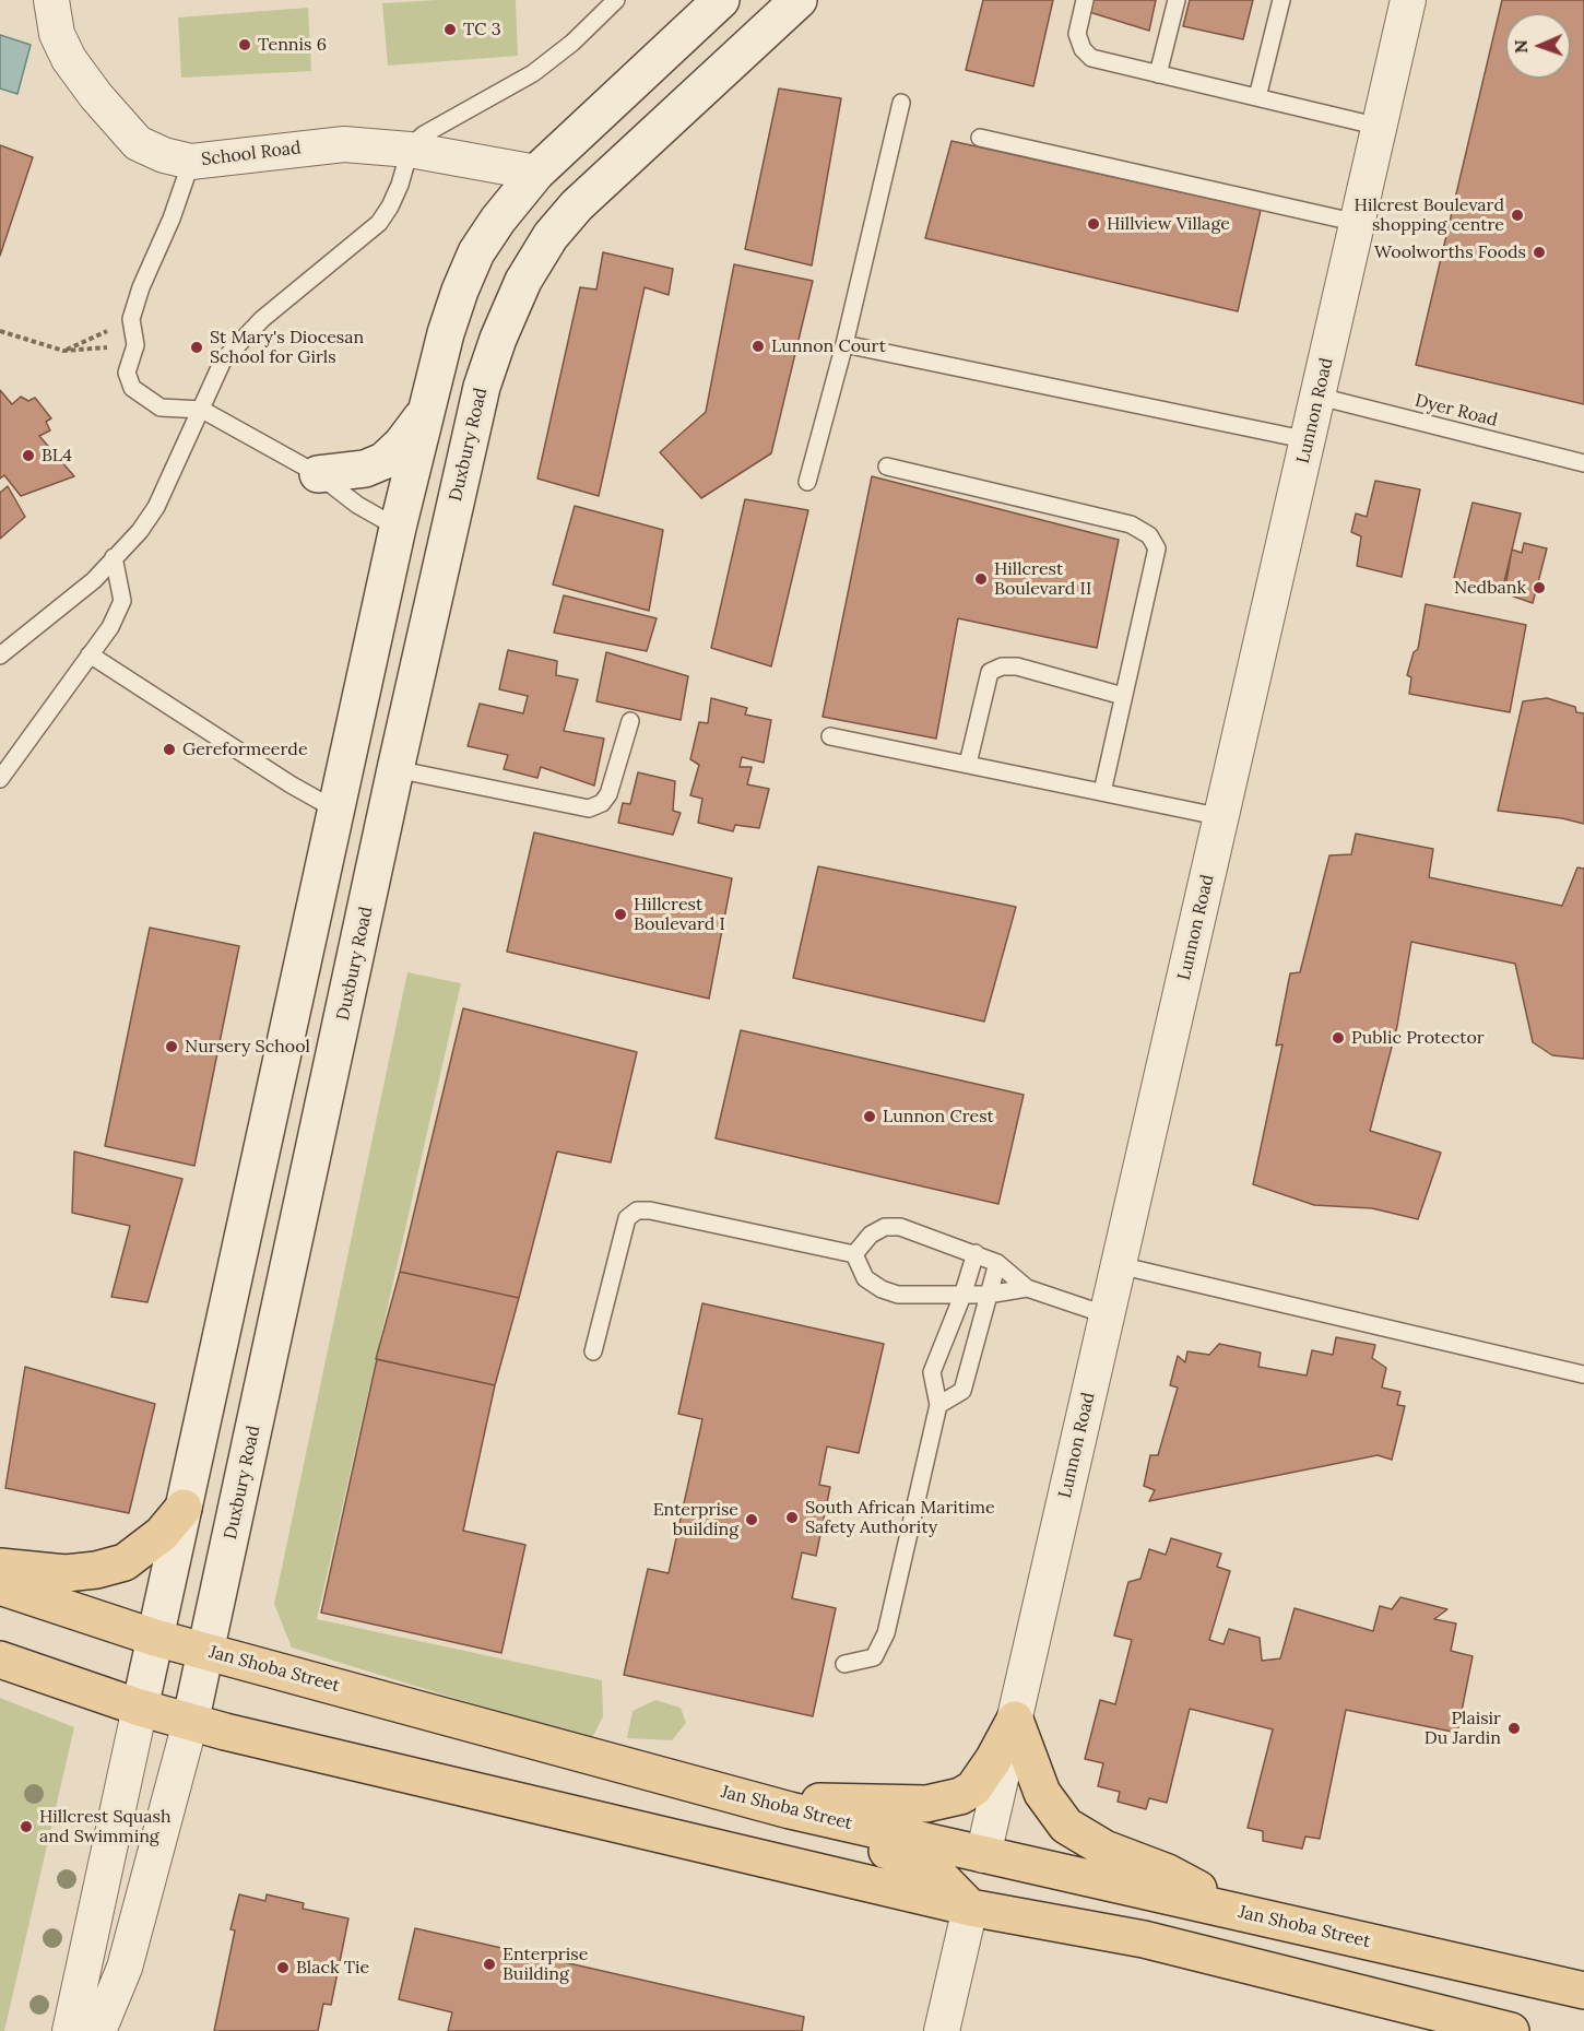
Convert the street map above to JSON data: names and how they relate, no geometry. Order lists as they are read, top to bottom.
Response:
{
  "streets": {
    "main road": ["Duxbury Road", "Jan Shoba Street"],
    "street": ["School Road", "Lunnon Road"],
    "lane": ["Dyer Road"]
  },
  "crossings": [
    ["Lunnon Road", "Dyer Road"],
    ["Lunnon Road", "Jan Shoba Street"],
    ["Duxbury Road", "Jan Shoba Street"]
  ],
  "places": [
    "TC 3",
    "Tennis 6",
    "Hilcrest Boulevard shopping centre",
    "Hillview Village",
    "Woolworths Foods",
    "Lunnon Court",
    "St Mary's Diocesan School for Girls",
    "BL4",
    "Hillcrest Boulevard II",
    "Nedbank",
    "Gereformeerde",
    "Hillcrest Boulevard I",
    "Public Protector",
    "Nursery School",
    "Lunnon Crest",
    "South African Maritime Safety Authority",
    "Enterprise building",
    "Plaisir Du Jardin",
    "Hillcrest Squash and Swimming",
    "Enterprise Building",
    "Black Tie"
  ],
  "north": "left"
}
